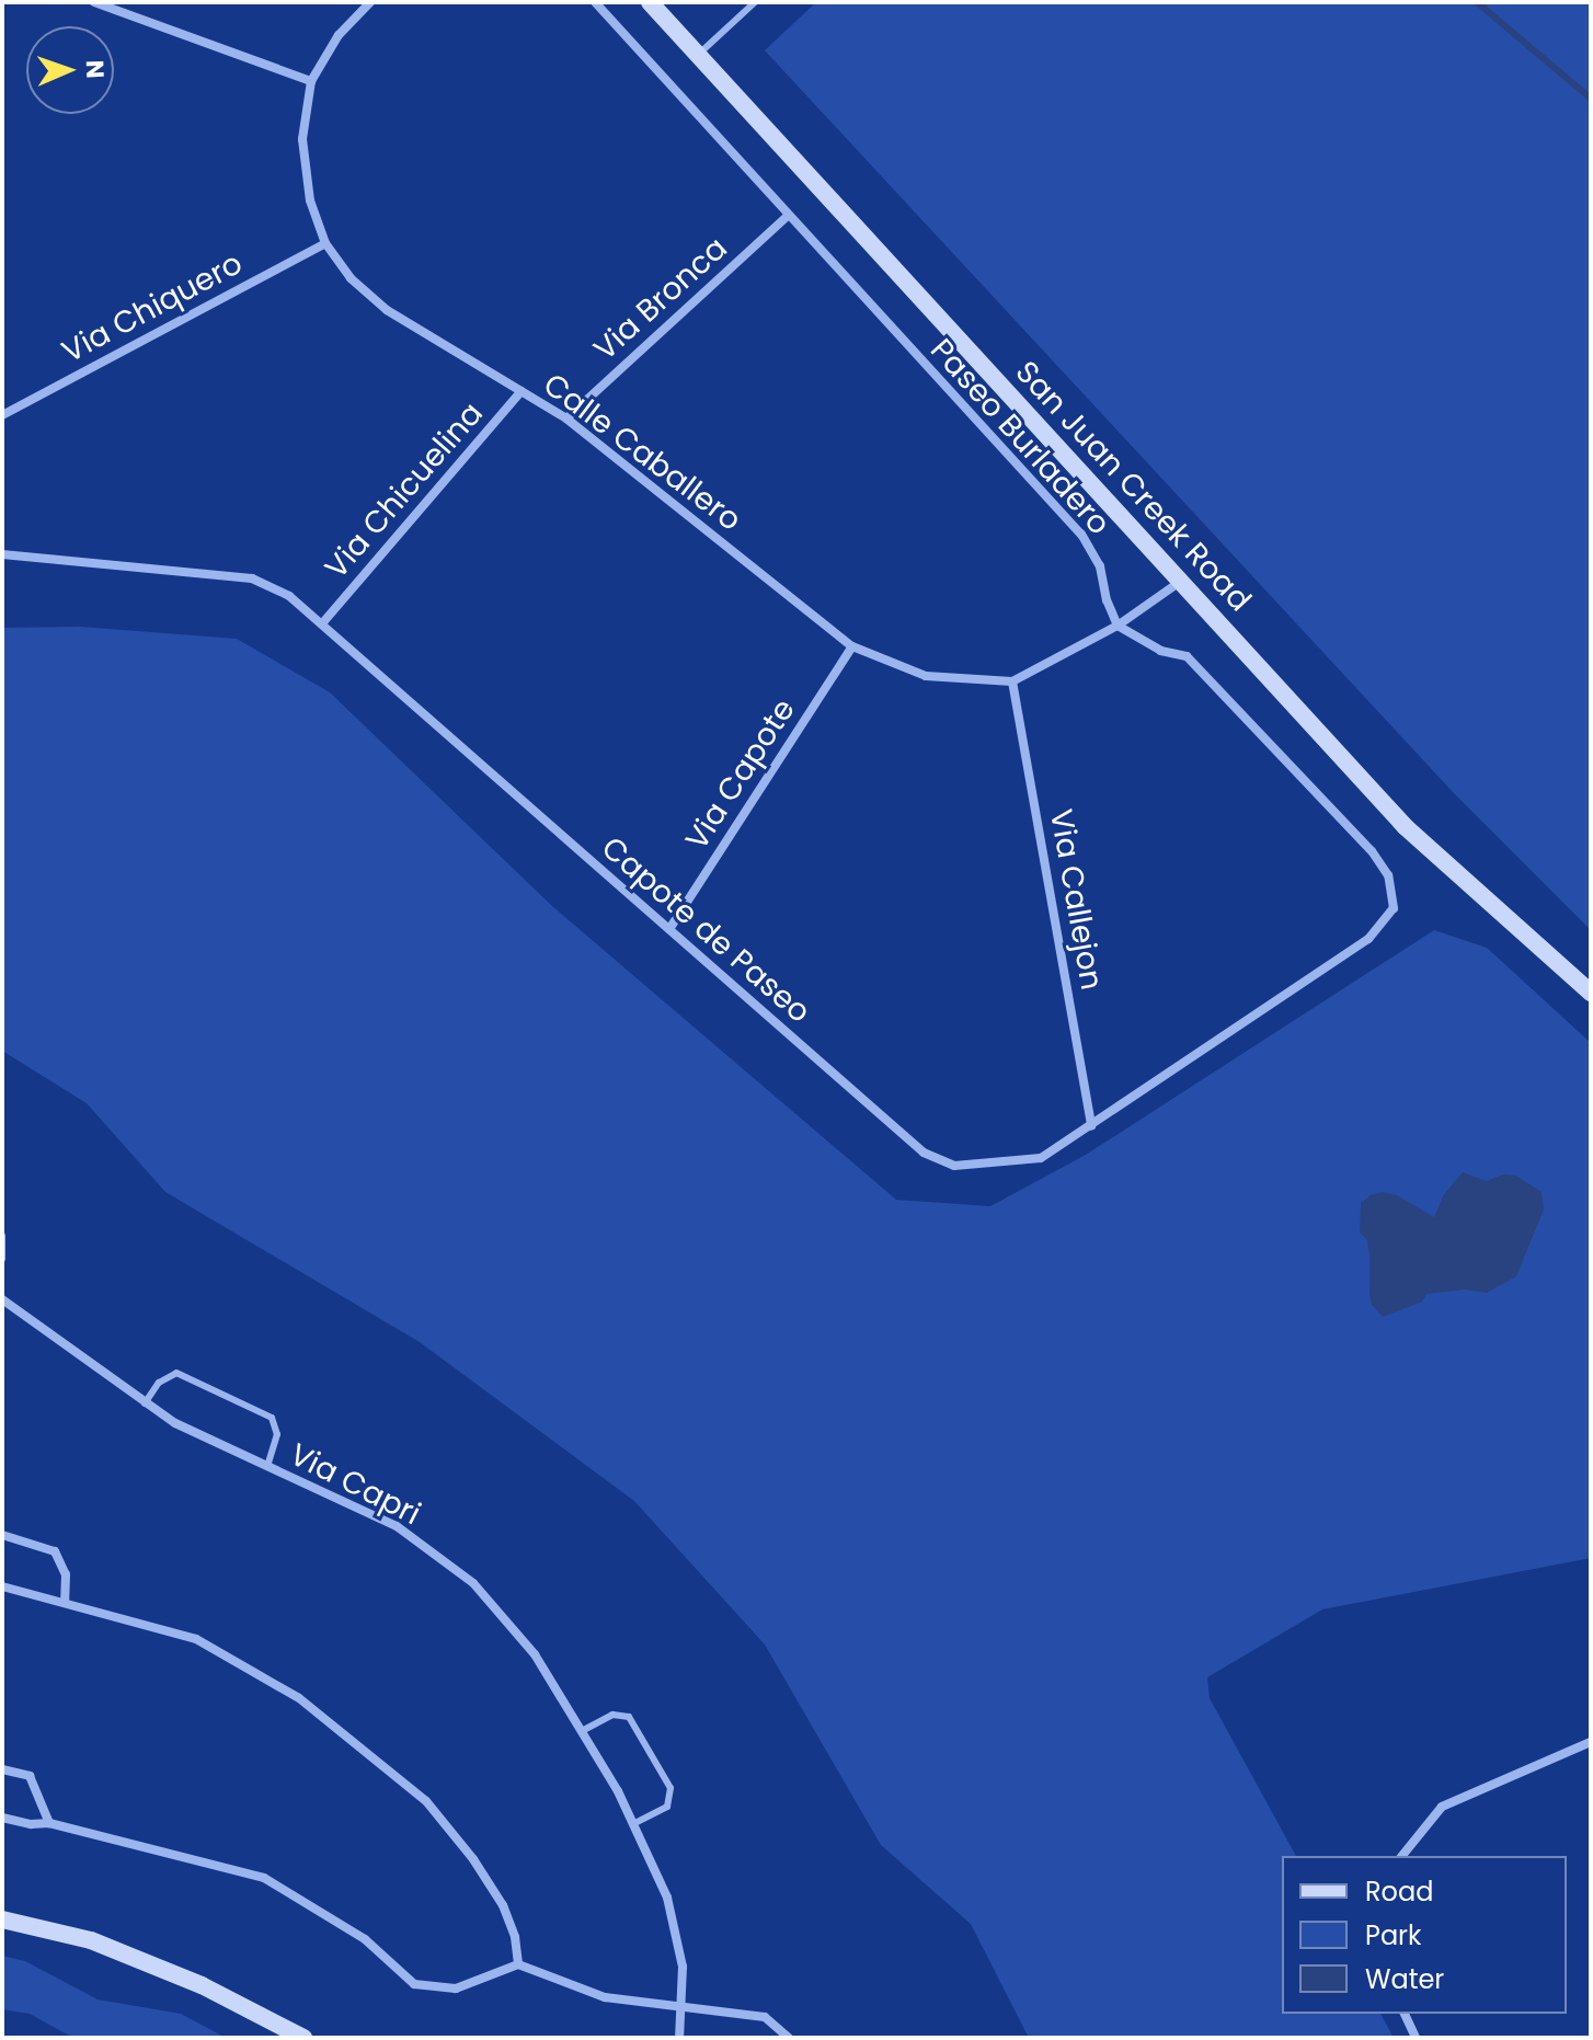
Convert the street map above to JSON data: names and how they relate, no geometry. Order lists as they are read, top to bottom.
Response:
{
  "streets": {
    "main road": ["San Juan Creek Road"],
    "street": [
      "Via Bronca",
      "Via Chiquero",
      "Paseo Burladero",
      "Calle Caballero",
      "Via Chicuelina",
      "Via Capote",
      "Via Callejon",
      "Capote de Paseo",
      "Via Capri"
    ]
  },
  "crossings": [
    ["Via Bronca", "Paseo Burladero"],
    ["Via Bronca", "Calle Caballero"],
    ["Via Chiquero", "Calle Caballero"],
    ["Paseo Burladero", "Capote de Paseo"],
    ["Calle Caballero", "Via Chicuelina"],
    ["Calle Caballero", "Via Capote"],
    ["Calle Caballero", "Via Callejon"],
    ["Via Chicuelina", "Capote de Paseo"],
    ["Via Capote", "Capote de Paseo"],
    ["Via Callejon", "Capote de Paseo"]
  ],
  "legend": ["Road", "Park", "Water"],
  "north": "right"
}
